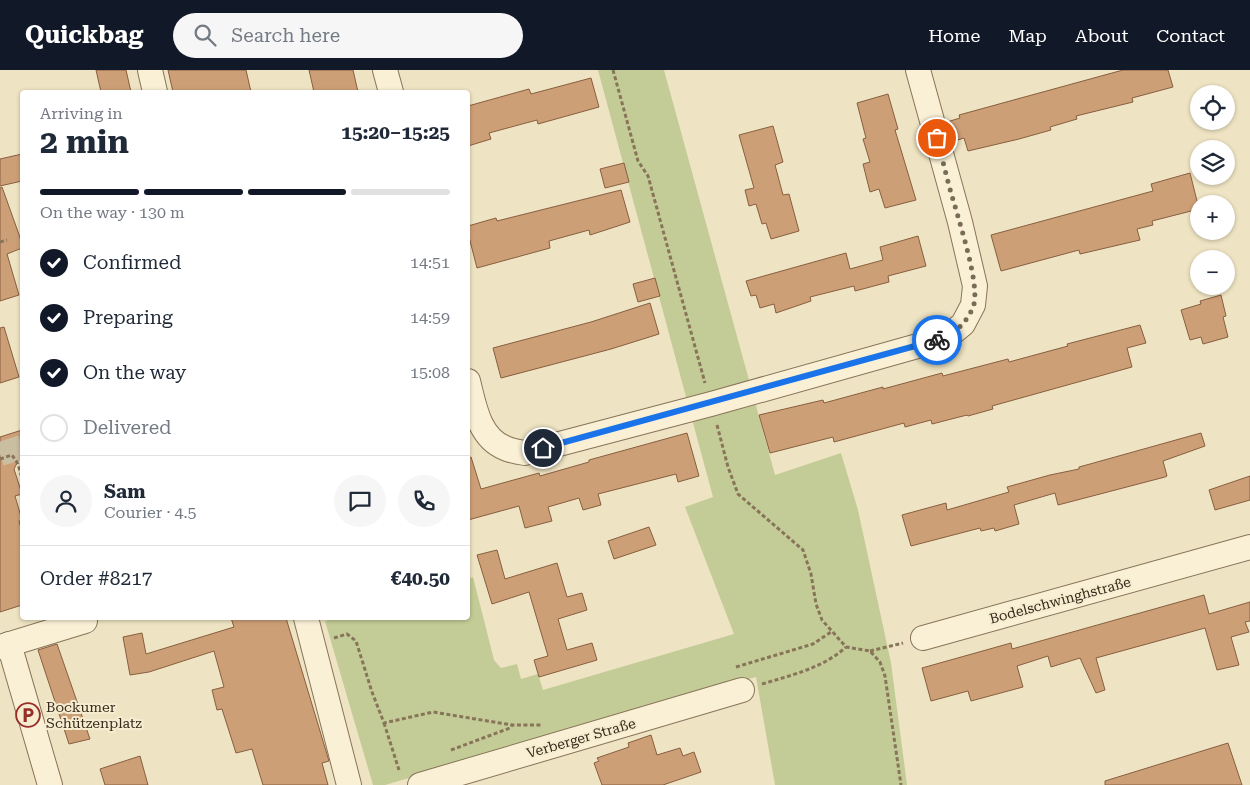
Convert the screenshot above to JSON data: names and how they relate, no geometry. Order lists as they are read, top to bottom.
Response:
{
  "streets": {
    "street": ["Bodelschwinghstraße", "Verberger Straße"]
  },
  "places": {
    "parking": ["Bockumer Schützenplatz"]
  },
  "page": {
    "header": "Quickbag",
    "search": "Search here",
    "nav": [
      "Home",
      "Map",
      "About",
      "Contact"
    ],
    "map_buttons": ["+", "−"],
    "heading": ["2 min", "Arriving in", "15:20–15:25"],
    "panel": [
      "Sam",
      "Courier · 4.5",
      "Order #8217",
      "€40.50"
    ],
    "bar": "On the way · 130 m",
    "list": [
      ["Confirmed", "14:51"],
      ["Preparing", "14:59"],
      ["On the way", "15:08"],
      "Delivered"
    ]
  }
}
